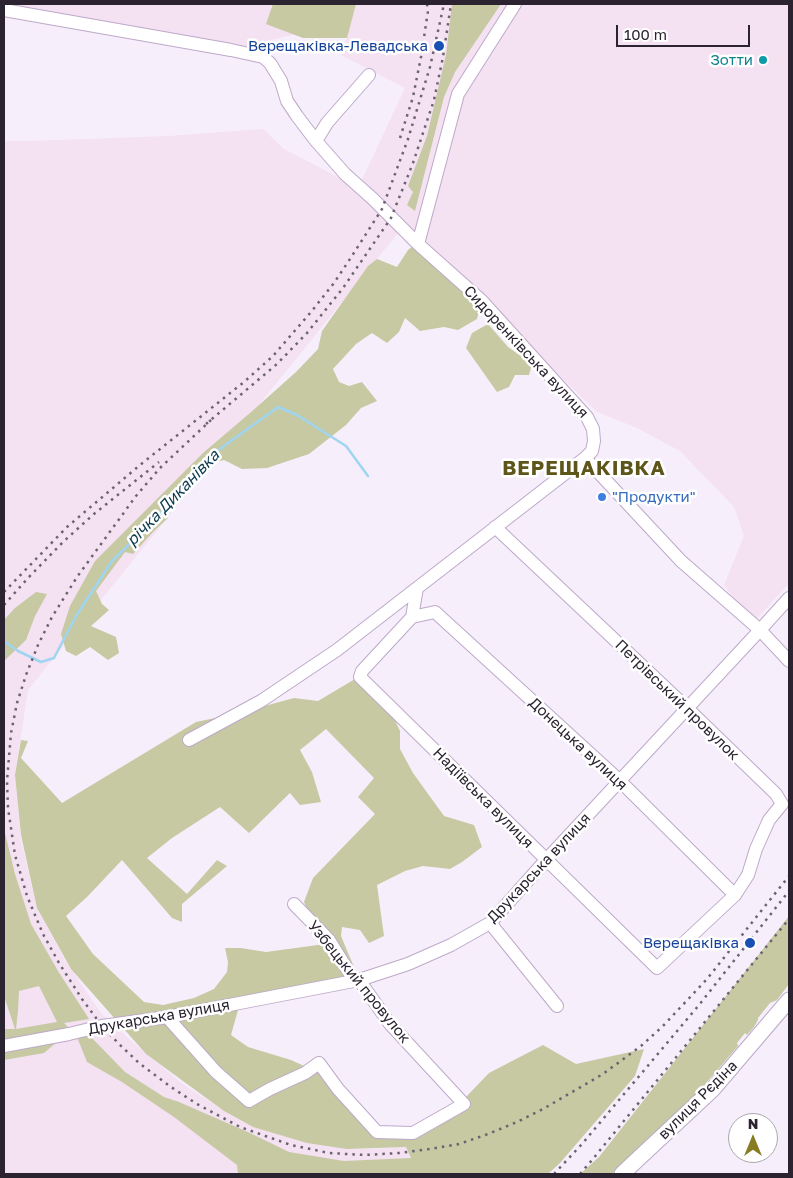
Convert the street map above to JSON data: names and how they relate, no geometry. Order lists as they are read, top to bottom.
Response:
{
  "streets": {
    "main road": ["вулиця Рєдіна"],
    "street": [
      "Сидоренківська вулиця",
      "Петрівський провулок",
      "Донецька вулиця",
      "Надіївська вулиця",
      "Друкарська вулиця",
      "Узбецький провулок"
    ]
  },
  "crossings": [
    ["Петрівський провулок", "Донецька вулиця"],
    ["Петрівський провулок", "Надіївська вулиця"],
    ["Петрівський провулок", "Друкарська вулиця"],
    ["Донецька вулиця", "Надіївська вулиця"],
    ["Донецька вулиця", "Друкарська вулиця"],
    ["Надіївська вулиця", "Друкарська вулиця"],
    ["Друкарська вулиця", "Узбецький провулок"]
  ],
  "districts": ["ВЕРЕЩАКІВКА"],
  "water": ["річка Диканівка"],
  "places": [
    "Верещаківка-Левадська",
    "Зотти",
    "\"Продукти\"",
    "Верещаківка"
  ],
  "scale_bar": "100 m",
  "north": "top"
}
